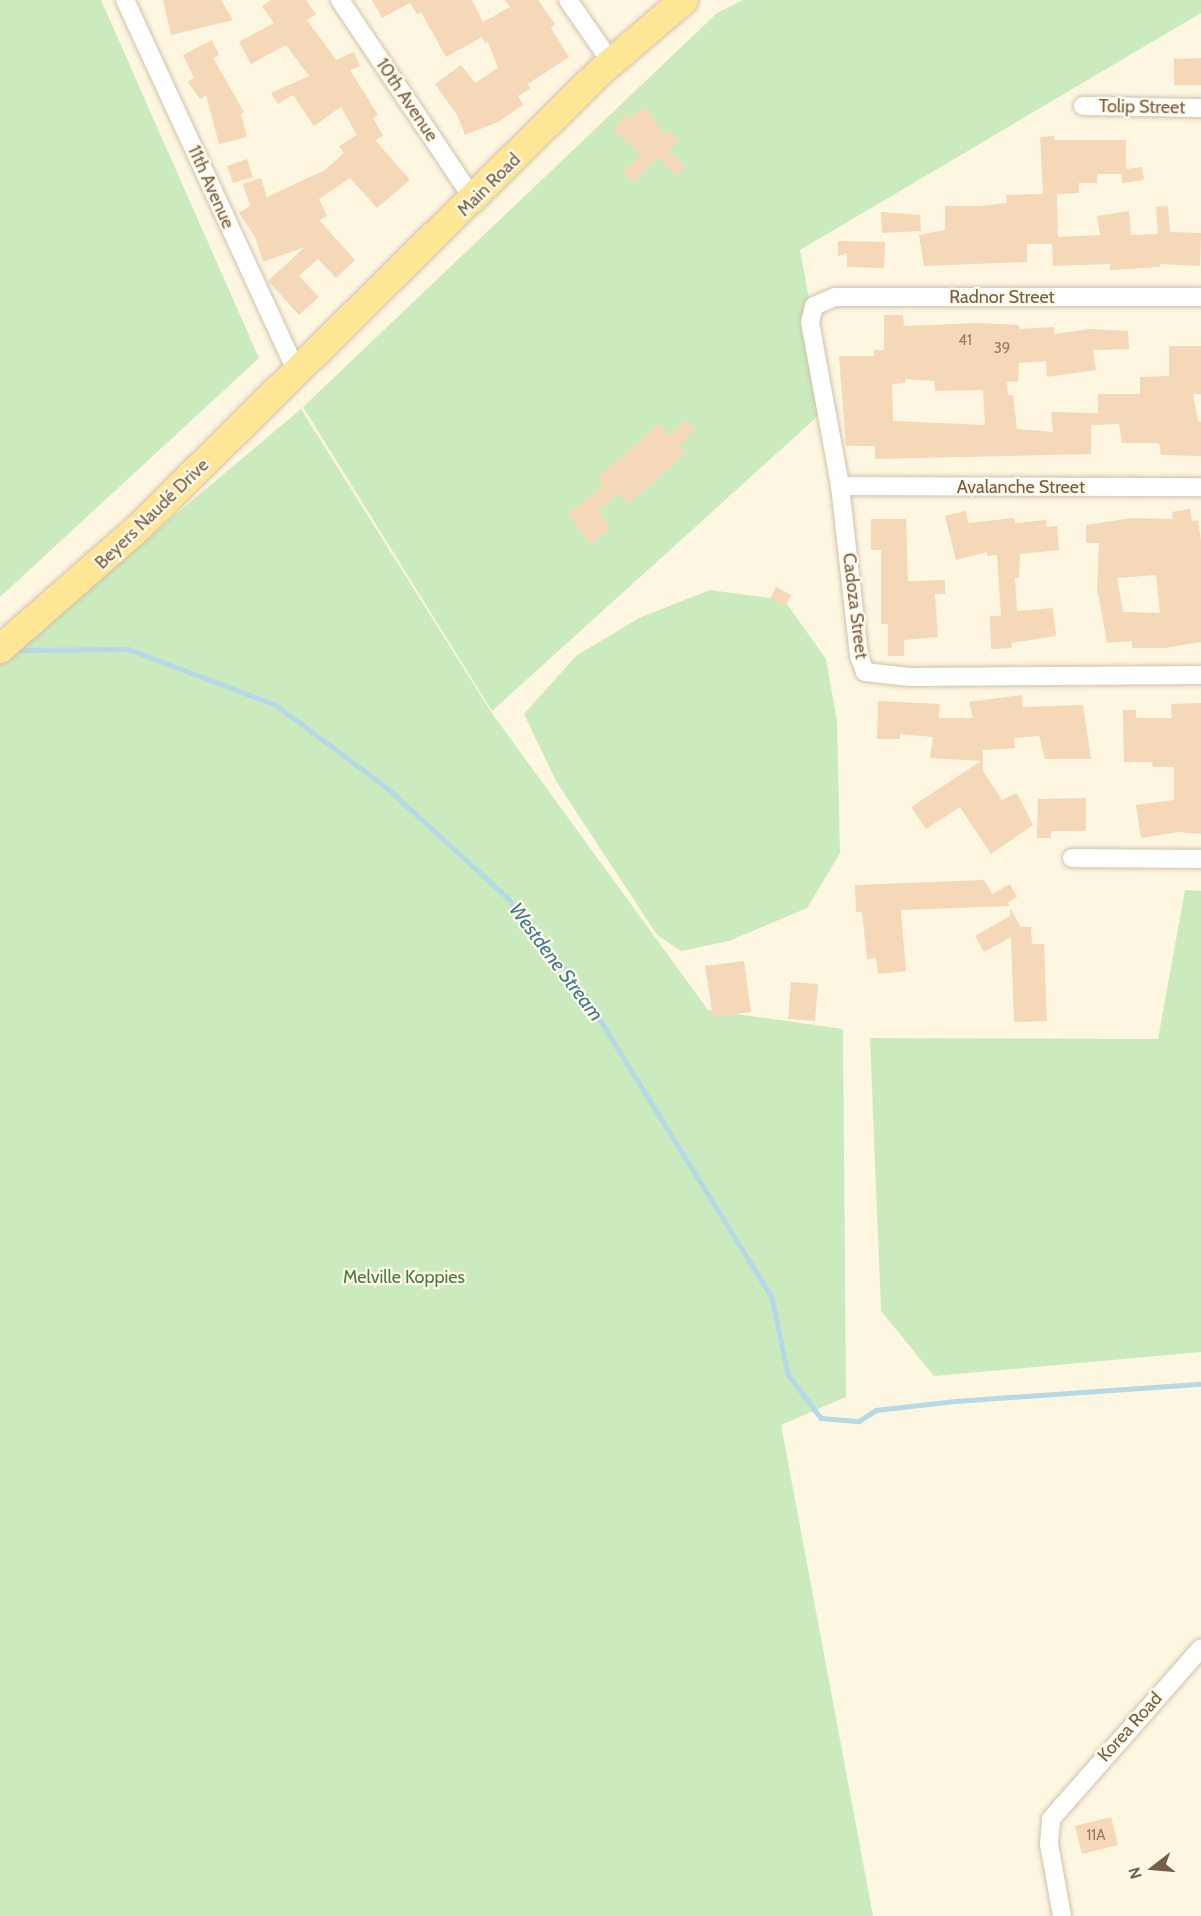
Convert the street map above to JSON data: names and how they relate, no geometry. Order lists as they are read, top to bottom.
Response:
{
  "streets": {
    "main road": ["Main Road", "Beyers Naudé Drive"],
    "street": [
      "10th Avenue",
      "Tolip Street",
      "11th Avenue",
      "Radnor Street",
      "Avalanche Street",
      "Cadoza Street",
      "Korea Road"
    ]
  },
  "crossings": [
    ["10th Avenue", "Main Road"],
    ["Main Road", "11th Avenue"],
    ["Main Road", "Beyers Naudé Drive"],
    ["11th Avenue", "Beyers Naudé Drive"],
    ["Radnor Street", "Cadoza Street"],
    ["Avalanche Street", "Cadoza Street"]
  ],
  "water": ["Westdene Stream"],
  "parks": ["Melville Koppies"],
  "house_numbers": ["41", "39", "11A"],
  "north": "left"
}
